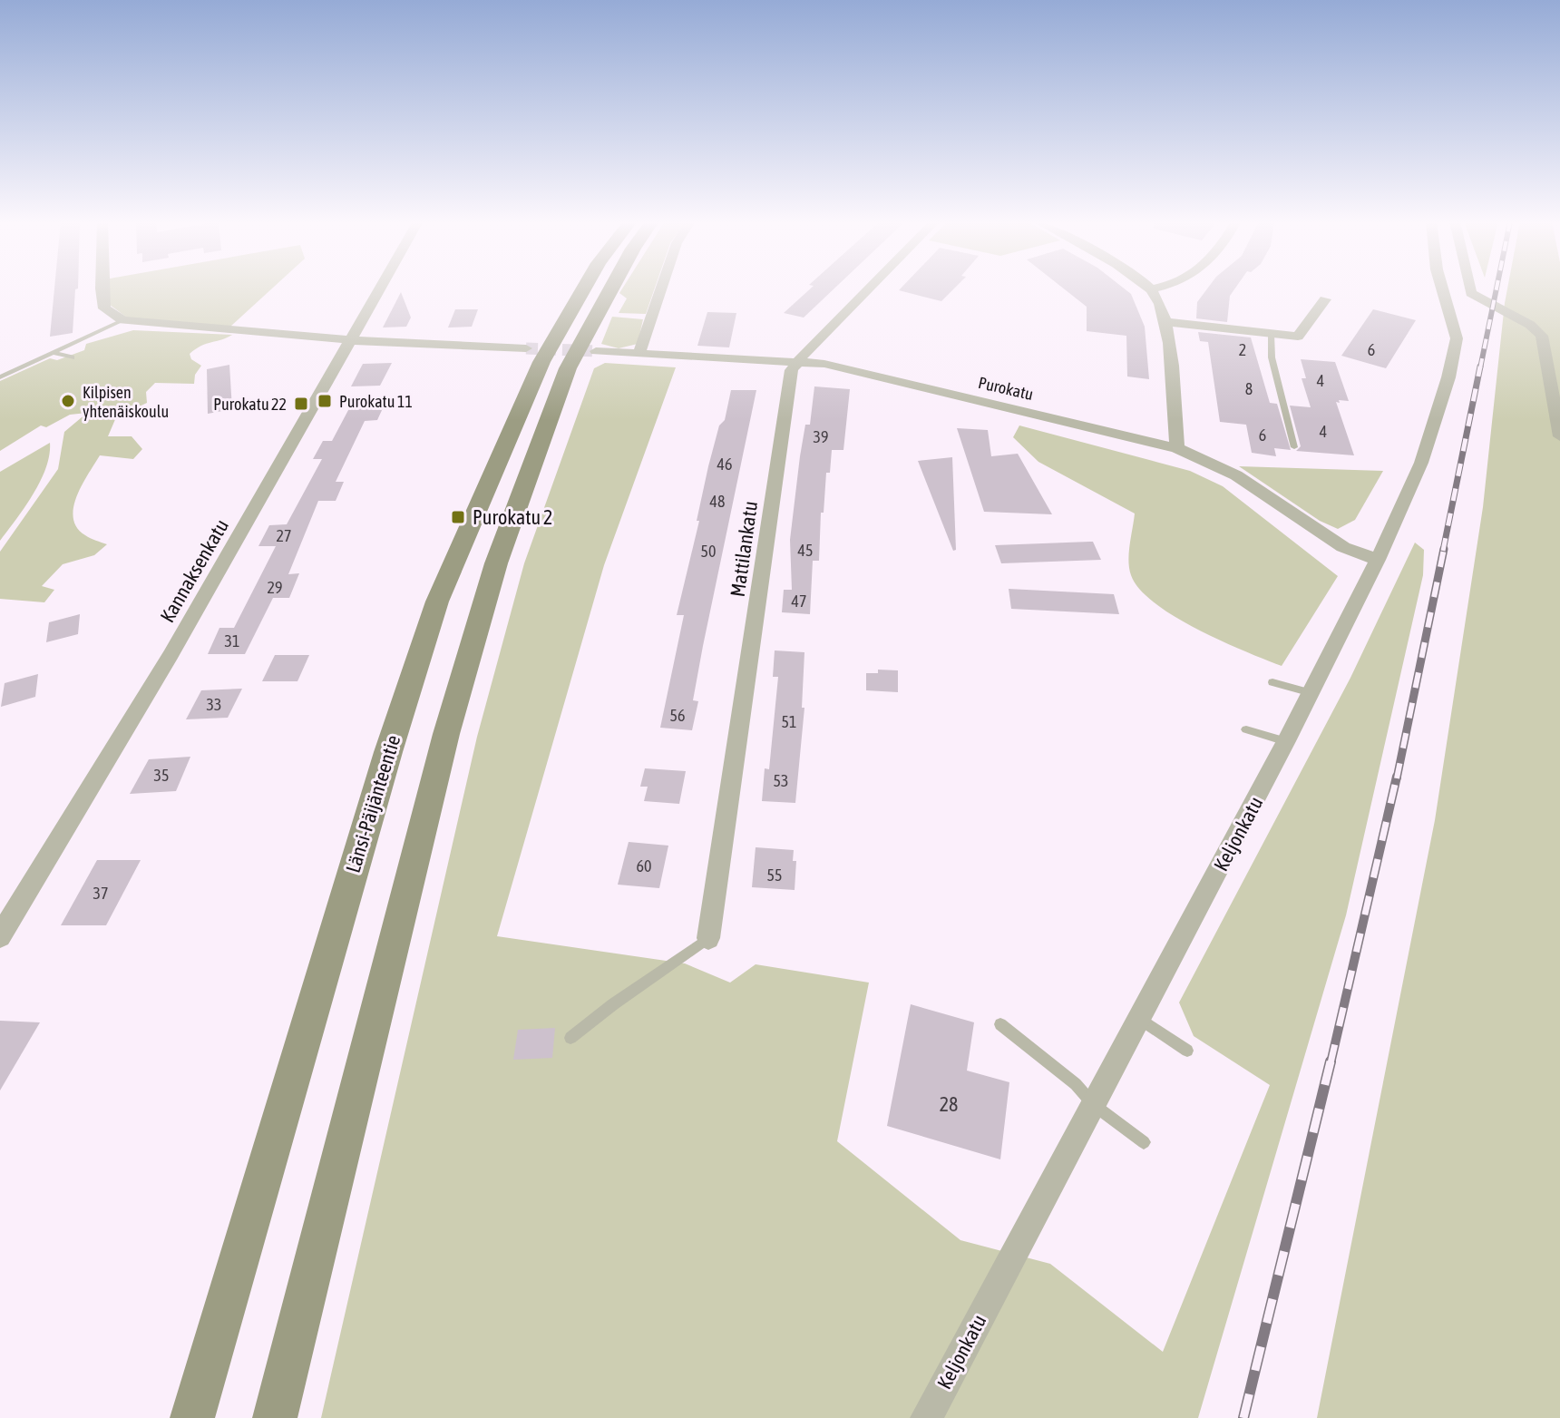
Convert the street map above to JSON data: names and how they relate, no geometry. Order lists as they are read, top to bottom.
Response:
{
  "streets": {
    "main road": ["Länsi-Päijänteentie"],
    "street": [
      "Purokatu",
      "Mattilankatu",
      "Kannaksenkatu",
      "Keljonkatu"
    ]
  },
  "crossings": [
    ["Purokatu", "Mattilankatu"],
    ["Purokatu", "Keljonkatu"]
  ],
  "places": {
    "other": ["Kilpisen yhtenäiskoulu"],
    "transit": ["Purokatu 11", "Purokatu 22", "Purokatu 2"]
  },
  "house_numbers": [
    "2",
    "6",
    "4",
    "8",
    "4",
    "6",
    "39",
    "46",
    "48",
    "27",
    "45",
    "50",
    "29",
    "47",
    "31",
    "33",
    "56",
    "51",
    "35",
    "53",
    "60",
    "55",
    "37",
    "28"
  ]
}
